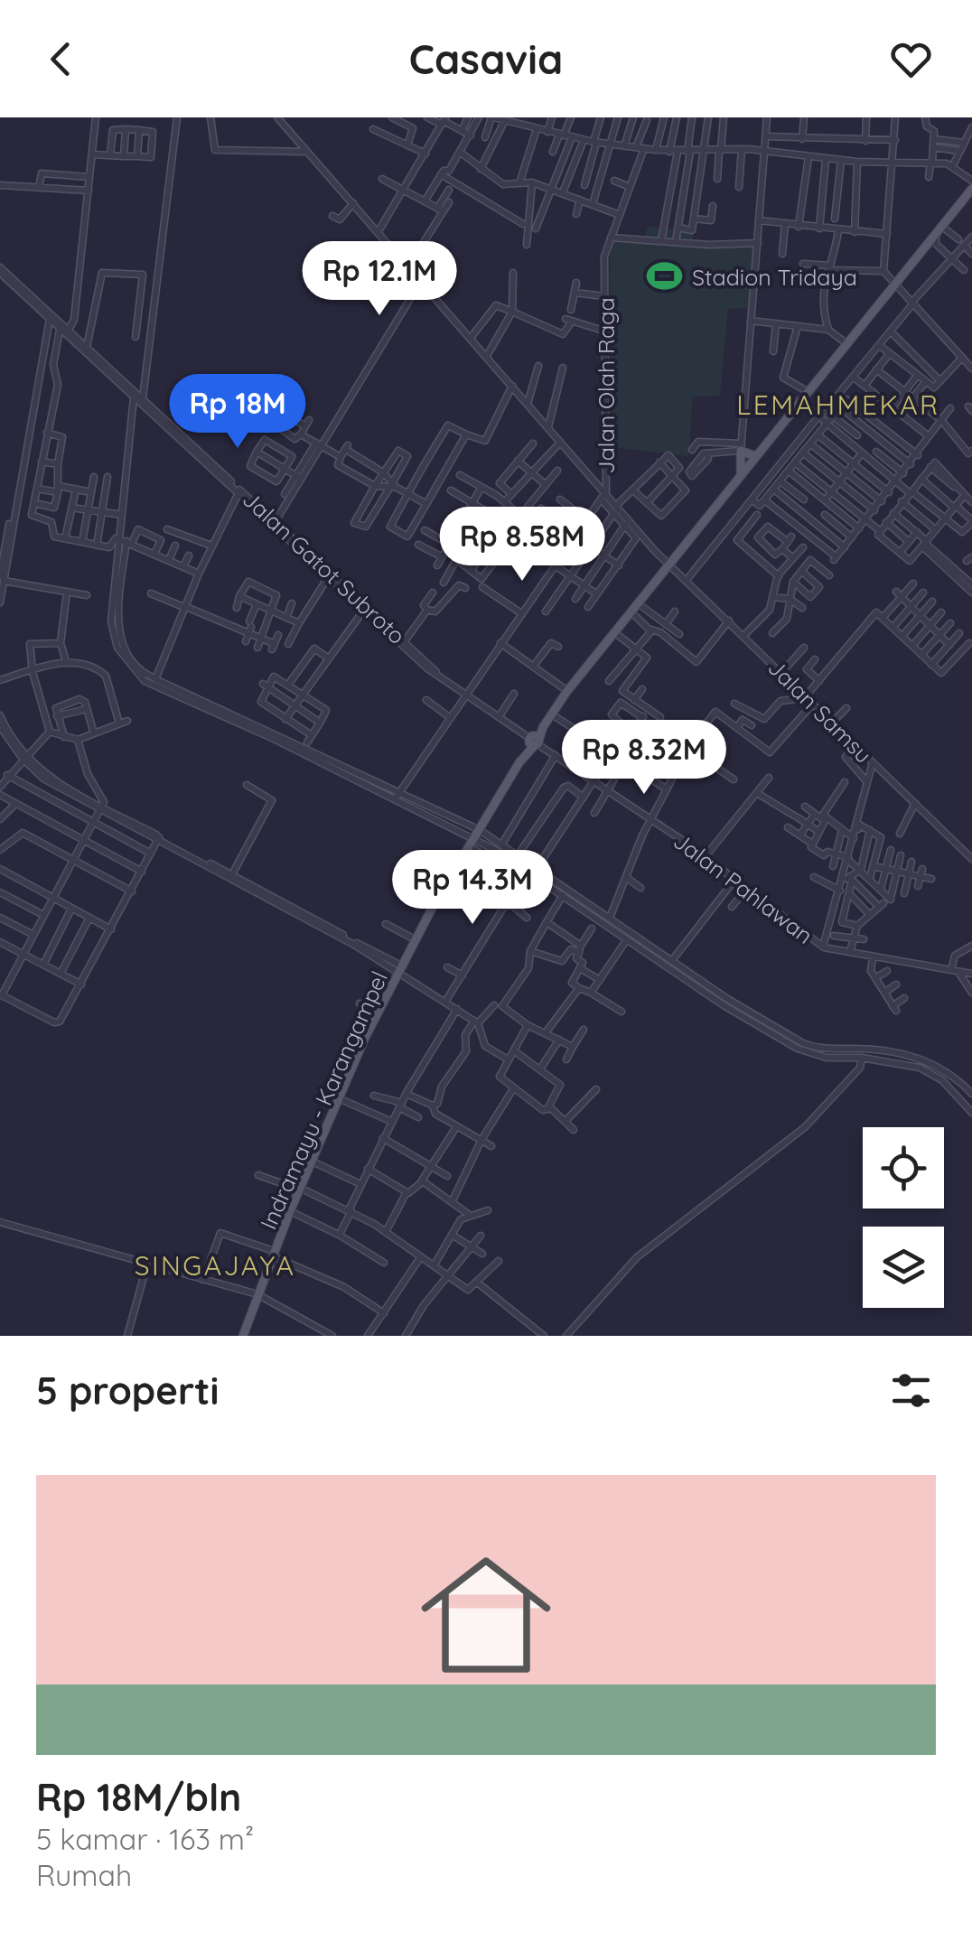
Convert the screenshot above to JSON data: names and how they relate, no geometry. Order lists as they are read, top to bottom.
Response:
{
  "streets": {
    "main road": ["Indramayu - Karangampel"],
    "street": [
      "Jalan Olah Raga",
      "Jalan Gatot Subroto",
      "Jalan Samsu",
      "Jalan Pahlawan"
    ]
  },
  "crossings": [
    ["Jalan Olah Raga", "Jalan Gatot Subroto"],
    ["Jalan Gatot Subroto", "Jalan Pahlawan"],
    ["Jalan Gatot Subroto", "Indramayu - Karangampel"],
    ["Jalan Samsu", "Indramayu - Karangampel"],
    ["Jalan Pahlawan", "Indramayu - Karangampel"]
  ],
  "districts": ["LEMAHMEKAR", "SINGAJAYA"],
  "places": {
    "sports": ["Stadion Tridaya"]
  },
  "page": {
    "header": "Casavia",
    "price": [
      "Rp 12.1M",
      "Rp 18M",
      "Rp 8.58M",
      "Rp 8.32M",
      "Rp 14.3M"
    ],
    "heading": "5 properti",
    "list": [
      {
        "name": "Rp 18M/bln",
        "note": "5 kamar · 163 m² · Rumah"
      }
    ]
  }
}
